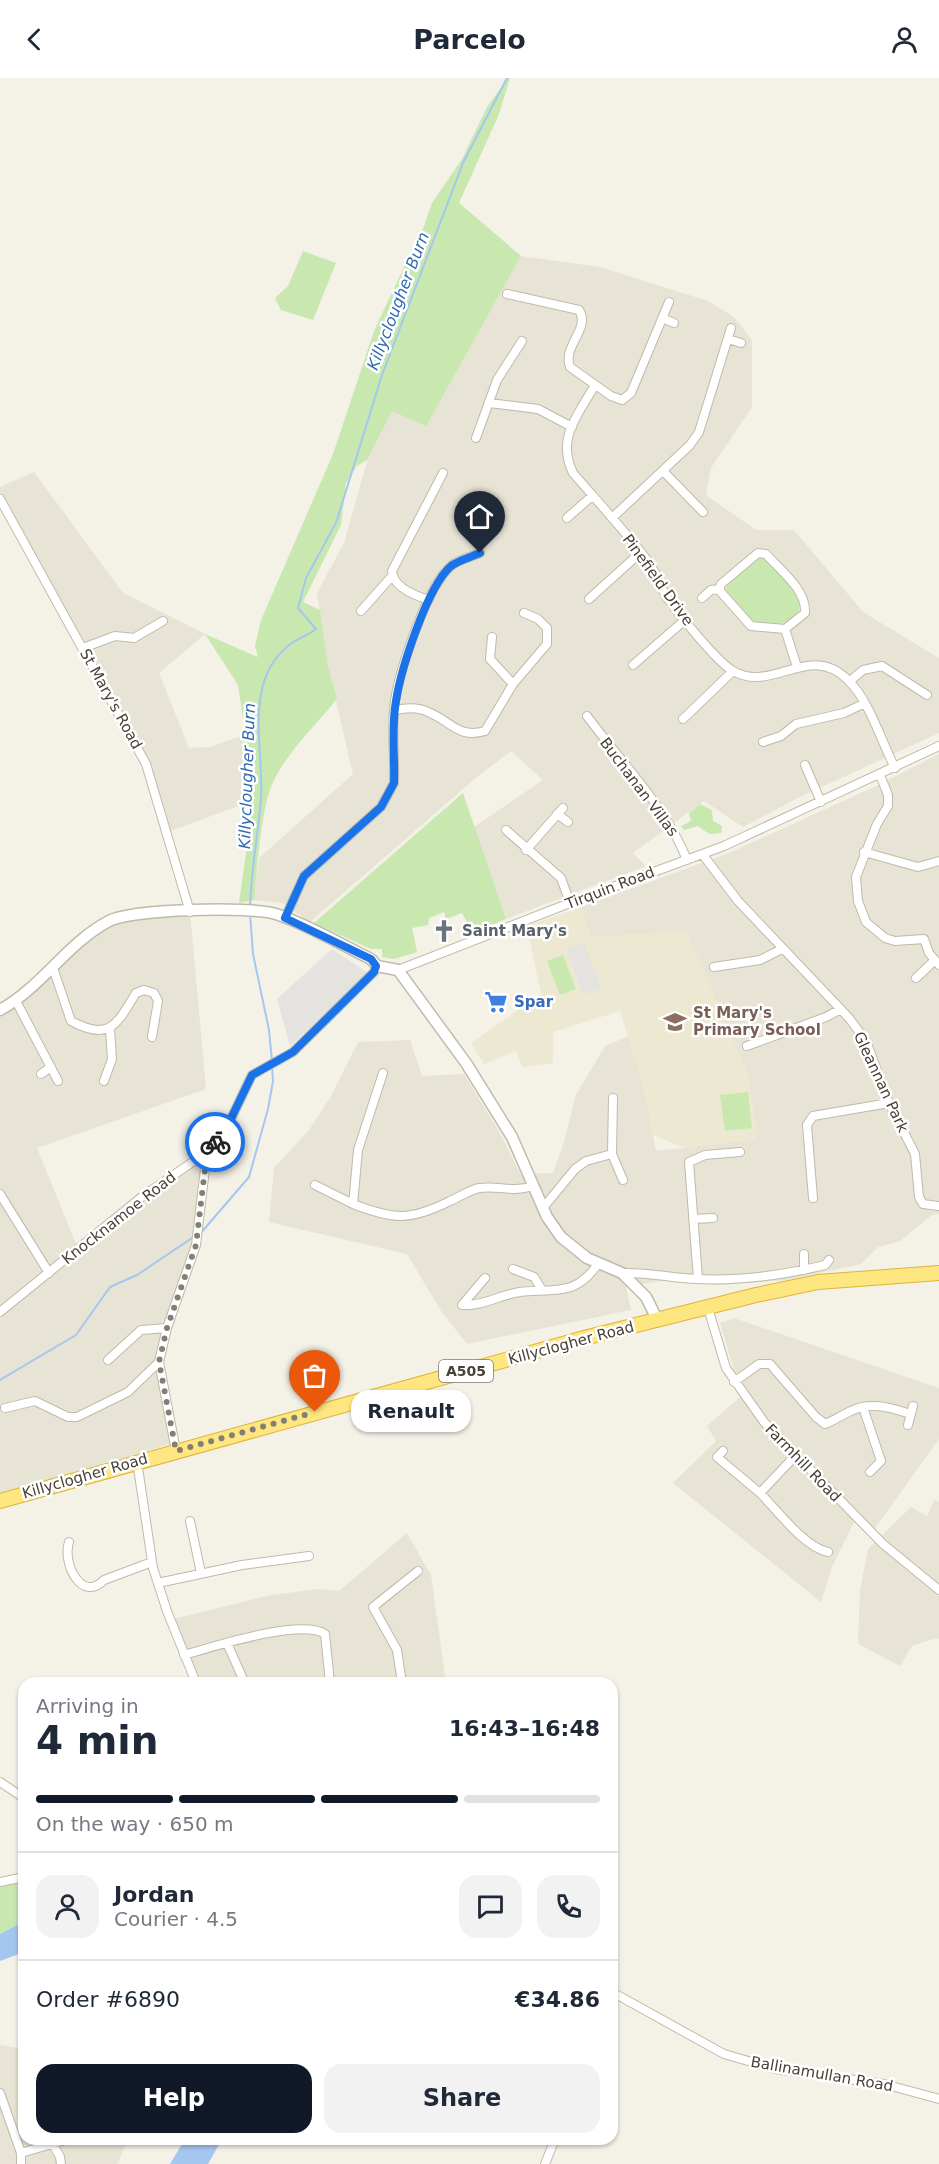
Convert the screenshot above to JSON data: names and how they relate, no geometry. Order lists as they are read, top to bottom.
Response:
{
  "streets": {
    "highway": ["Killyclogher Road", "A505"],
    "street": [
      "Pinefield Drive",
      "St Mary's Road",
      "Buchanan Villas",
      "Tirquin Road",
      "Gleannan Park",
      "Knocknamoe Road",
      "Farmhill Road",
      "Ballinamullan Road"
    ]
  },
  "crossings": [
    ["Buchanan Villas", "Tirquin Road"],
    ["Tirquin Road", "Gleannan Park"],
    ["Killyclogher Road", "Farmhill Road"]
  ],
  "water": ["Killyclougher Burn"],
  "places": {
    "church": ["Saint Mary's"],
    "supermarket": ["Spar"],
    "school or university": ["St Mary's Primary School"],
    "other": ["Renault"]
  },
  "page": {
    "header": "Parcelo",
    "bubble": "Renault",
    "heading": ["4 min", "Arriving in", "16:43–16:48"],
    "panel": [
      "Jordan",
      "Courier · 4.5",
      "Order #6890",
      "€34.86"
    ],
    "bar": "On the way · 650 m",
    "buttons": ["Help", "Share"]
  }
}
